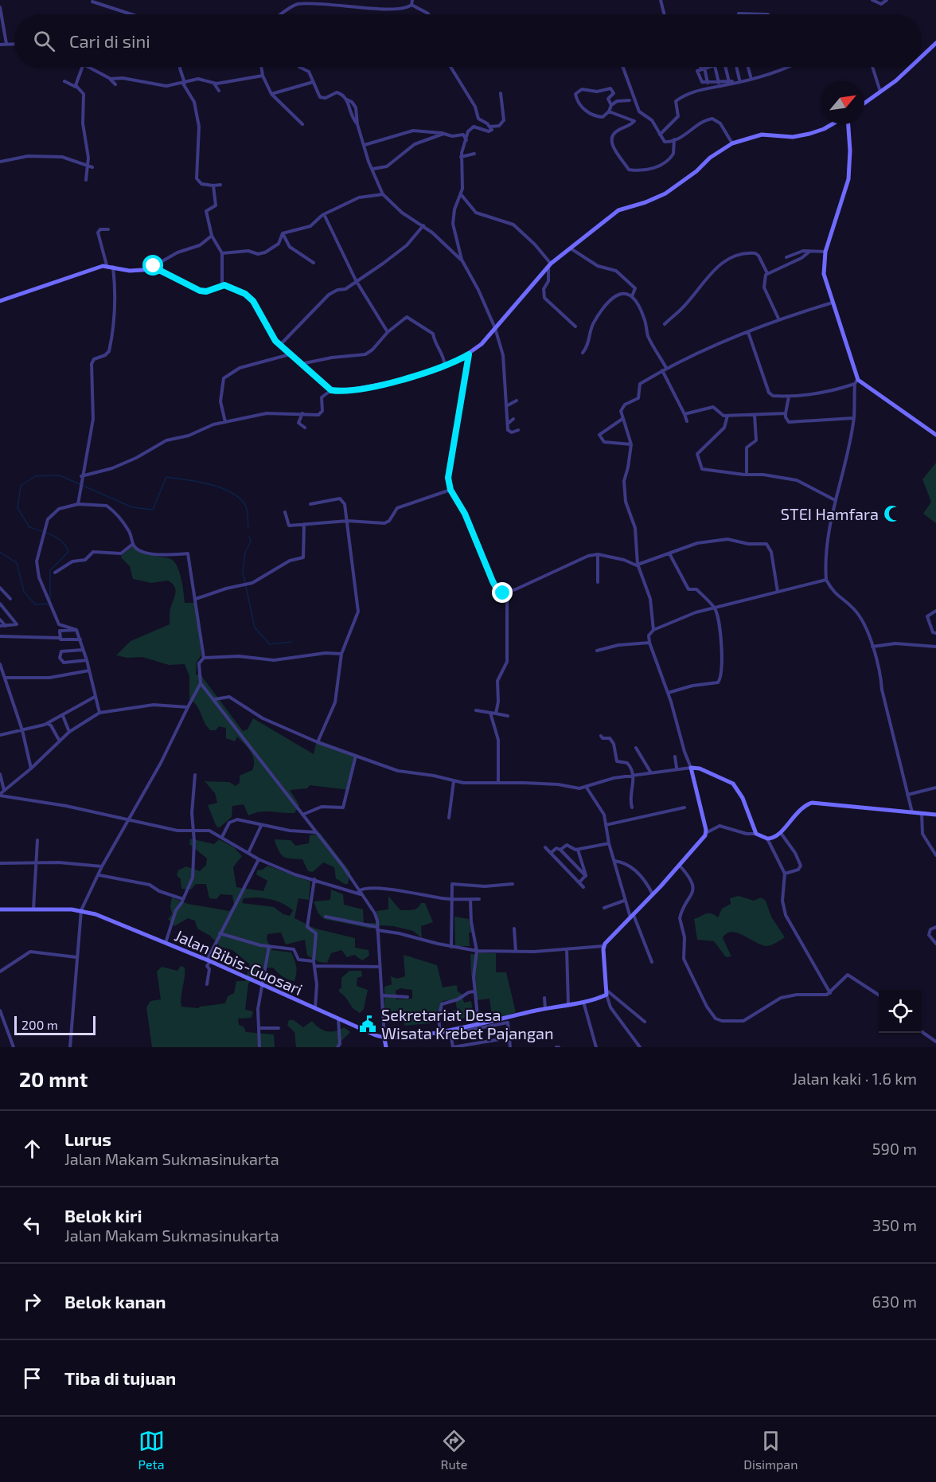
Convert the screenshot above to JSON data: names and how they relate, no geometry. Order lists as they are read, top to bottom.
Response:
{
  "streets": {
    "street": ["Jalan Bibis-Guosari"]
  },
  "places": {
    "mosque": ["STEI Hamfara"],
    "public building": ["Sekretariat Desa Wisata Krebet Pajangan"]
  },
  "scale_bar": "200 m",
  "north": "top right",
  "page": {
    "search": "Cari di sini",
    "scale": "200 m",
    "heading": ["20 mnt", "Jalan kaki · 1.6 km"],
    "list": [
      ["Lurus", "Jalan Makam Sukmasinukarta", "590 m"],
      ["Belok kiri", "Jalan Makam Sukmasinukarta", "350 m"],
      ["Belok kanan", "630 m"],
      "Tiba di tujuan"
    ],
    "nav": ["Peta", "Rute", "Disimpan"]
  }
}
